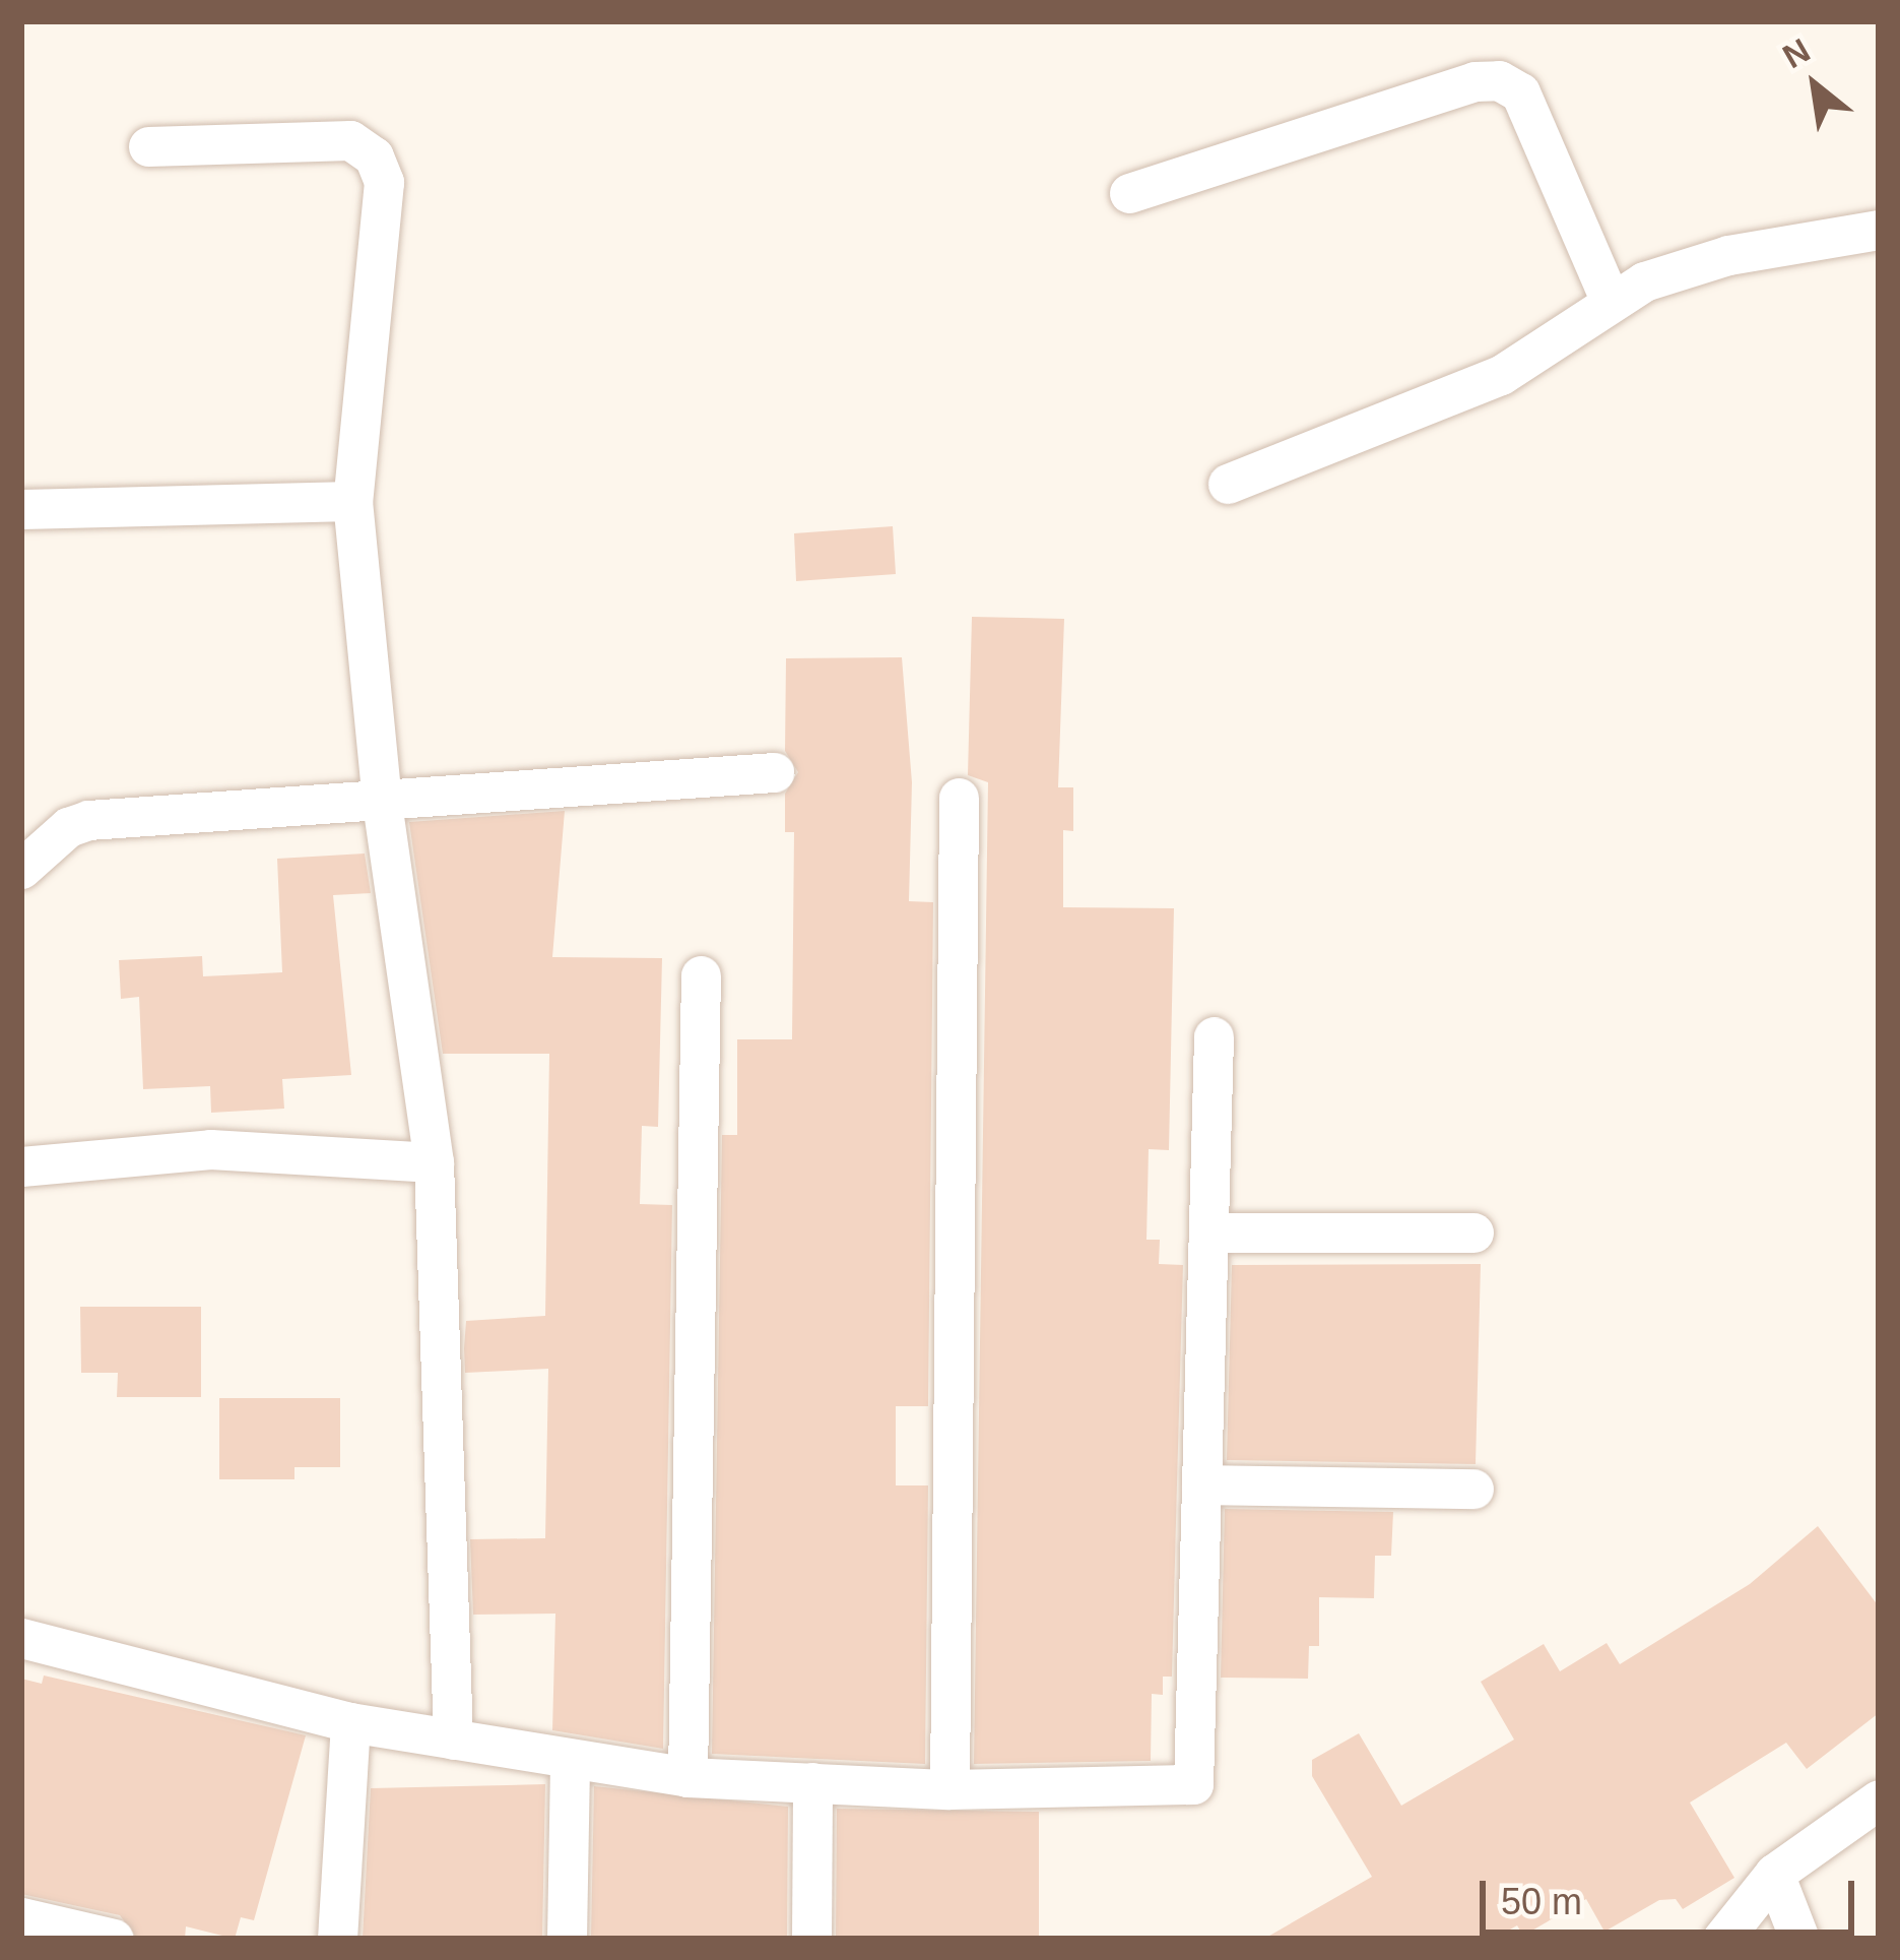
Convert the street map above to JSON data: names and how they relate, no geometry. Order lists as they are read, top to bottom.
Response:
{
  "scale_bar": "50 m",
  "north": "top left"
}
